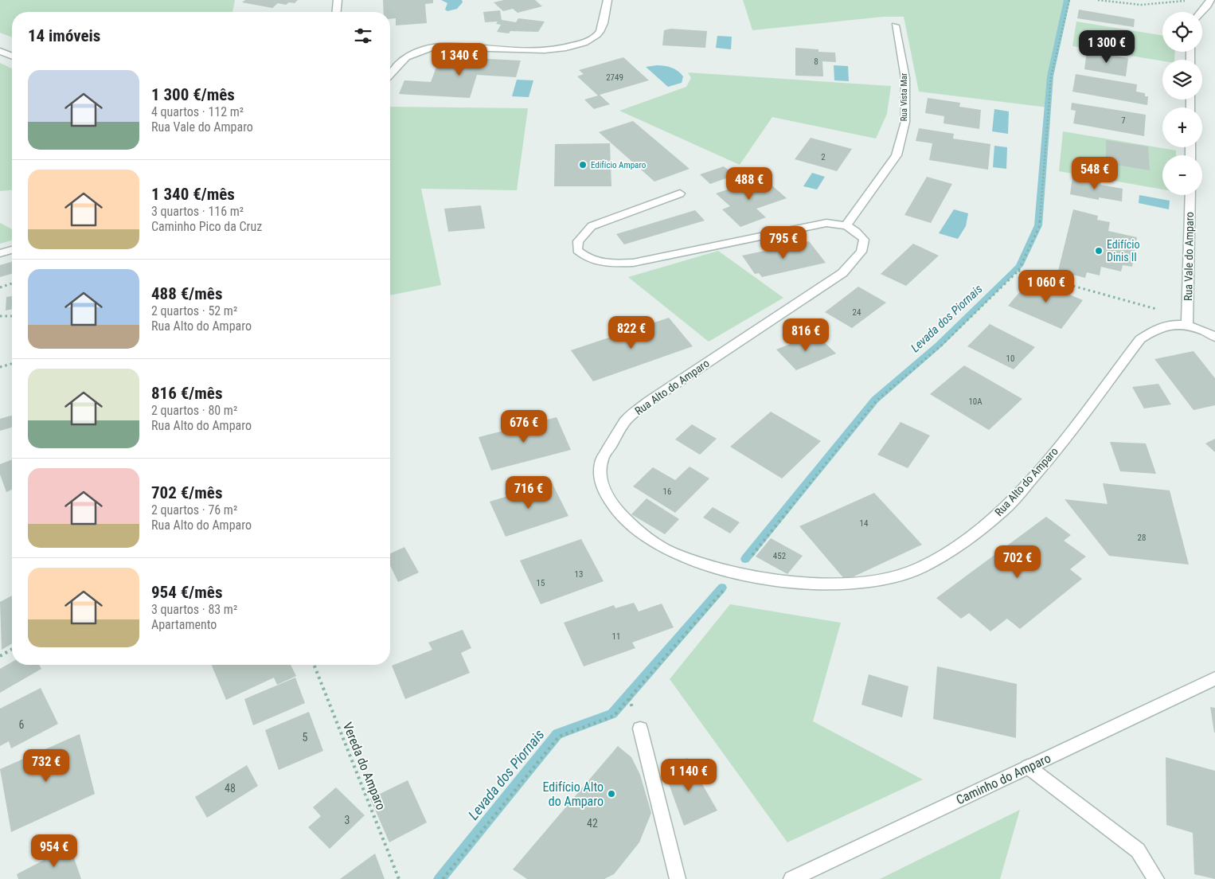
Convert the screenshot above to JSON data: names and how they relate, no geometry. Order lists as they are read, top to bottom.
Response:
{
  "streets": {
    "street": [
      "Rua Vista Mar",
      "Rua Vale do Amparo",
      "Rua Alto do Amparo",
      "Caminho do Amparo"
    ],
    "path": ["Vereda do Amparo"]
  },
  "crossings": [
    ["Rua Vista Mar", "Rua Alto do Amparo"],
    ["Rua Vale do Amparo", "Rua Alto do Amparo"]
  ],
  "water": ["Levada dos Piornais"],
  "places": ["Edifício Amparo", "Edifício Dinis II", "Edifício Alto do Amparo"],
  "house_numbers": [
    "8",
    "2749",
    "7",
    "2",
    "24",
    "10",
    "10A",
    "16",
    "14",
    "28",
    "452",
    "13",
    "15",
    "11",
    "6",
    "5",
    "48",
    "3",
    "42"
  ],
  "page": {
    "map_buttons": ["+", "−"],
    "heading": "14 imóveis",
    "price": [
      "1 300 €",
      "1 340 €",
      "548 €",
      "488 €",
      "795 €",
      "1 060 €",
      "822 €",
      "816 €",
      "676 €",
      "716 €",
      "702 €",
      "732 €",
      "1 140 €",
      "954 €"
    ],
    "list": [
      {
        "name": "1 300 €/mês",
        "note": "4 quartos · 112 m² · Rua Vale do Amparo"
      },
      {
        "name": "1 340 €/mês",
        "note": "3 quartos · 116 m² · Caminho Pico da Cruz"
      },
      {
        "name": "488 €/mês",
        "note": "2 quartos · 52 m² · Rua Alto do Amparo"
      },
      {
        "name": "816 €/mês",
        "note": "2 quartos · 80 m² · Rua Alto do Amparo"
      },
      {
        "name": "702 €/mês",
        "note": "2 quartos · 76 m² · Rua Alto do Amparo"
      },
      {
        "name": "954 €/mês",
        "note": "3 quartos · 83 m² · Apartamento"
      }
    ]
  }
}
